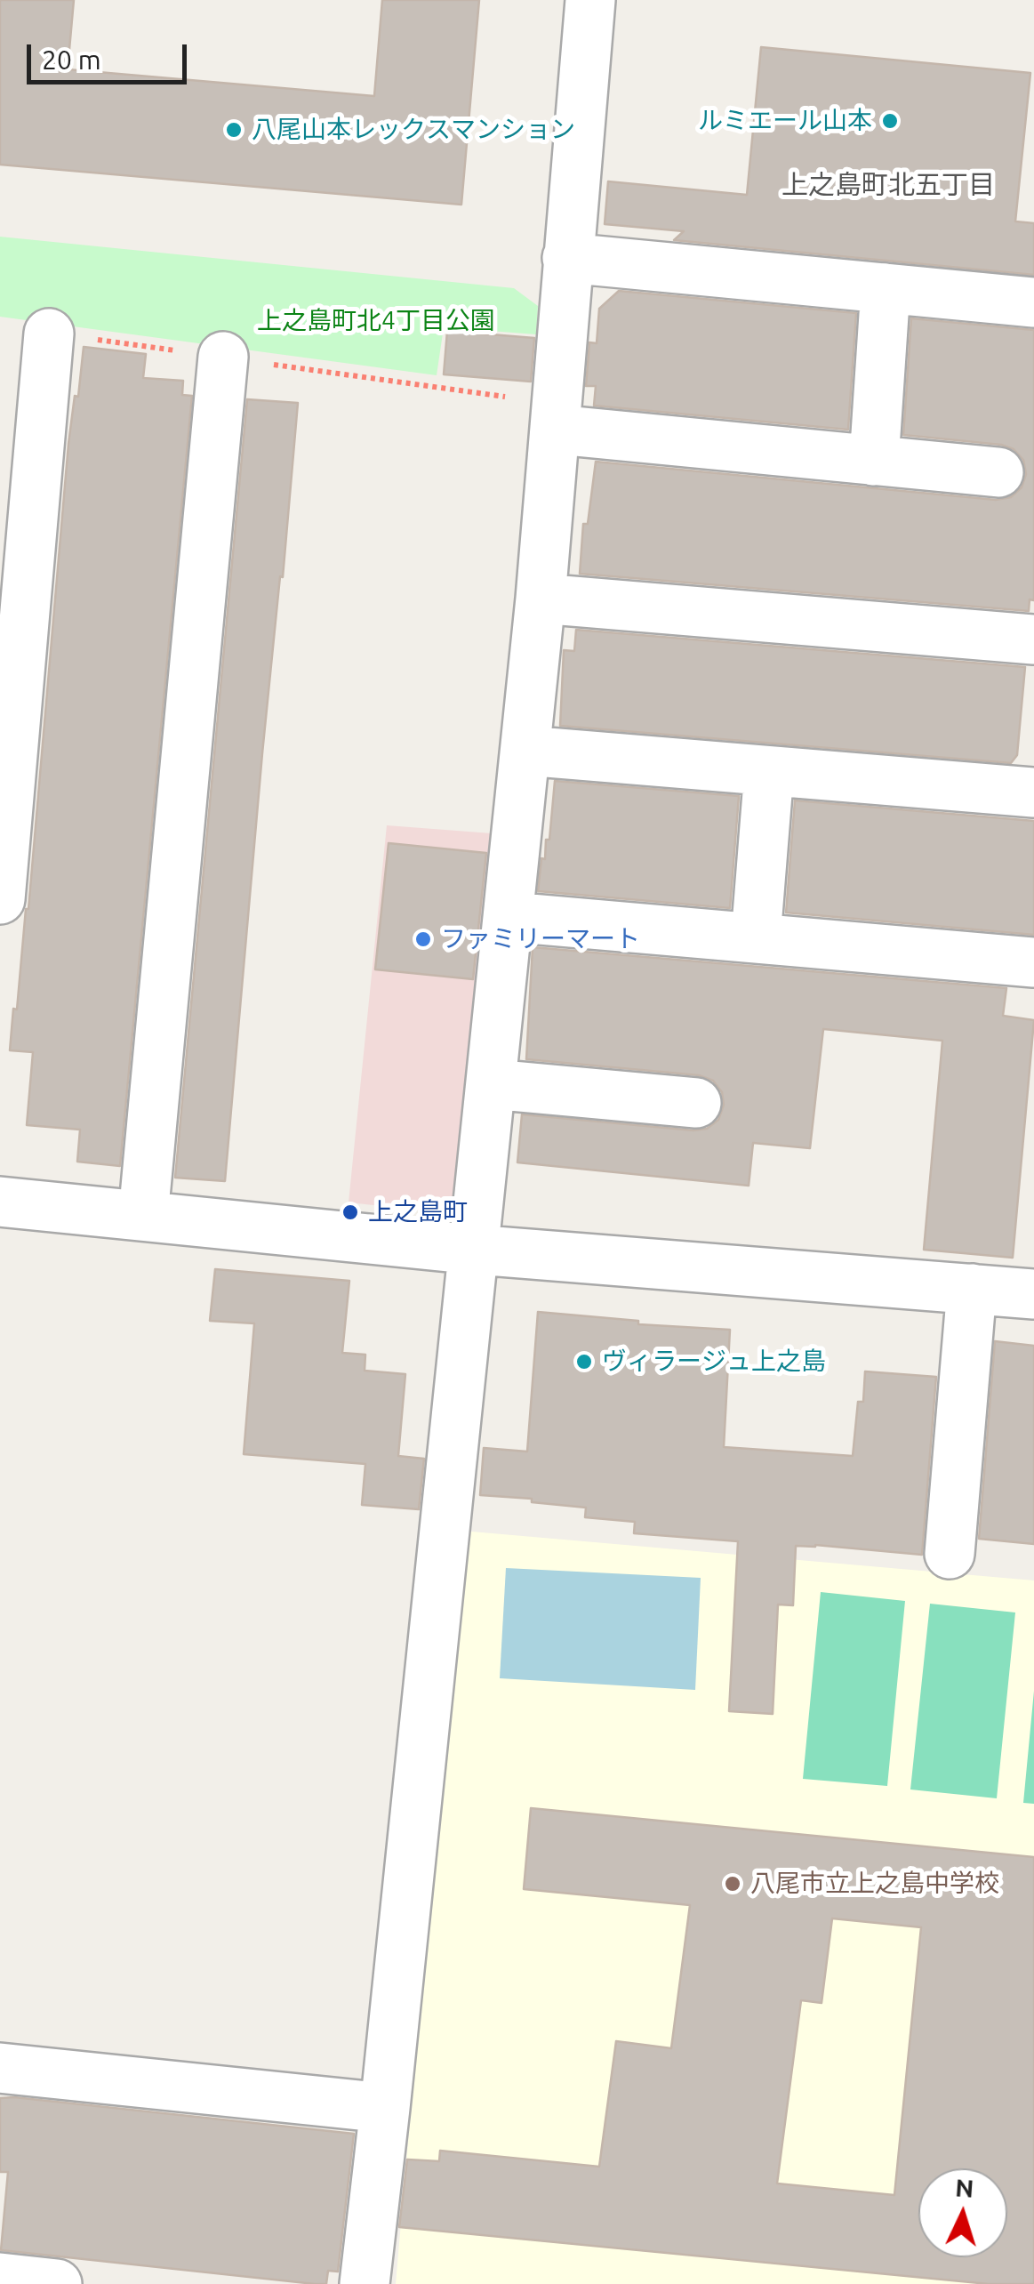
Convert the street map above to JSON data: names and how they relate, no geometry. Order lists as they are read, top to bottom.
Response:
{
  "districts": ["上之島町北五丁目"],
  "parks": ["上之島町北4丁目公園"],
  "places": [
    "ルミエール山本",
    "八尾山本レックスマンション",
    "ファミリーマート",
    "上之島町",
    "ヴィラージュ上之島",
    "八尾市立上之島中学校"
  ],
  "scale_bar": "20 m",
  "north": "top"
}
